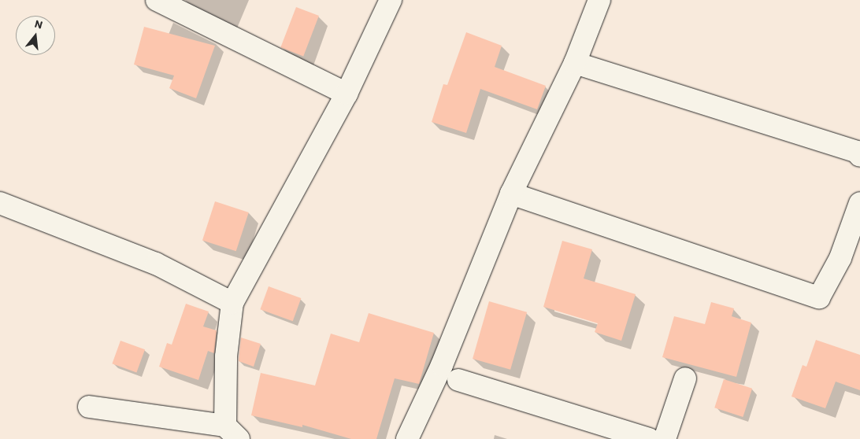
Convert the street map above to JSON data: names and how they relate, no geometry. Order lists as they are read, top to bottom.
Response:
{
  "north": "top"
}
